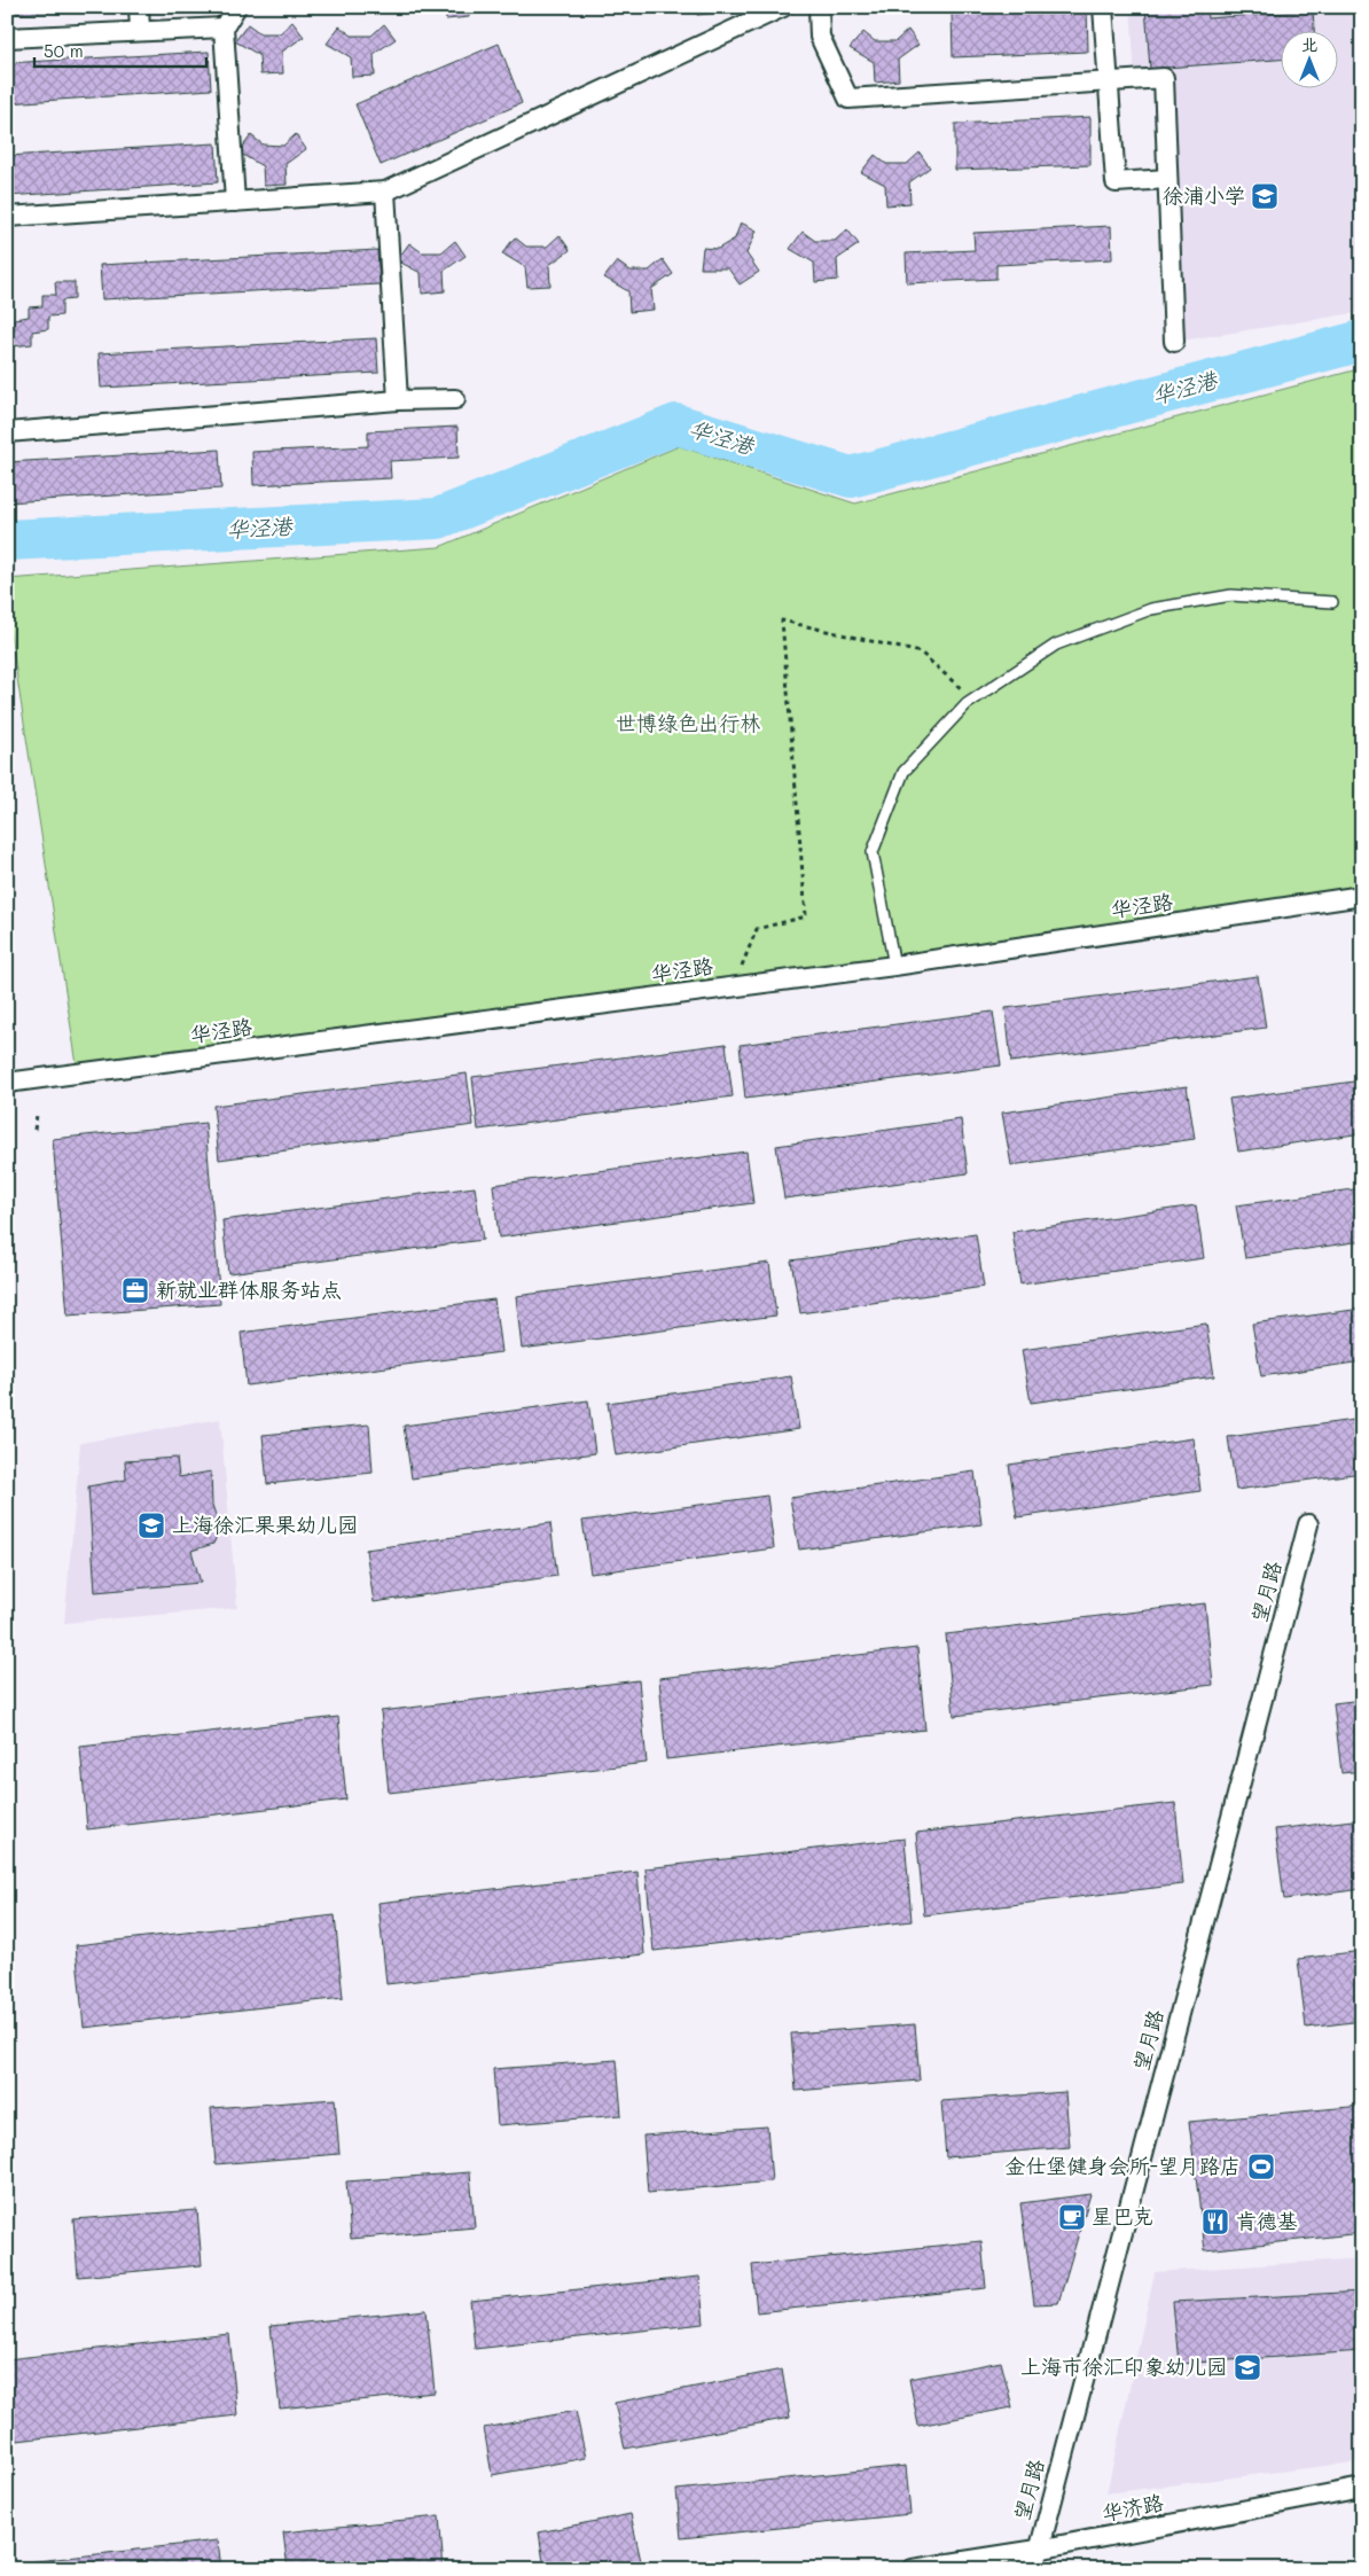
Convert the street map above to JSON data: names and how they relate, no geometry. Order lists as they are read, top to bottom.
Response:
{
  "streets": {
    "street": ["华泾路", "望月路", "华济路"]
  },
  "crossings": [
    ["望月路", "华济路"]
  ],
  "water": ["华泾港"],
  "parks": ["世博绿色出行林"],
  "places": {
    "school or university": ["徐浦小学", "上海徐汇果果幼儿园", "上海市徐汇印象幼儿园"],
    "office": ["新就业群体服务站点"],
    "sports": ["金仕堡健身会所-望月路店"],
    "cafe": ["星巴克"],
    "restaurant": ["肯德基"]
  },
  "scale_bar": "50 m",
  "north": "top"
}
